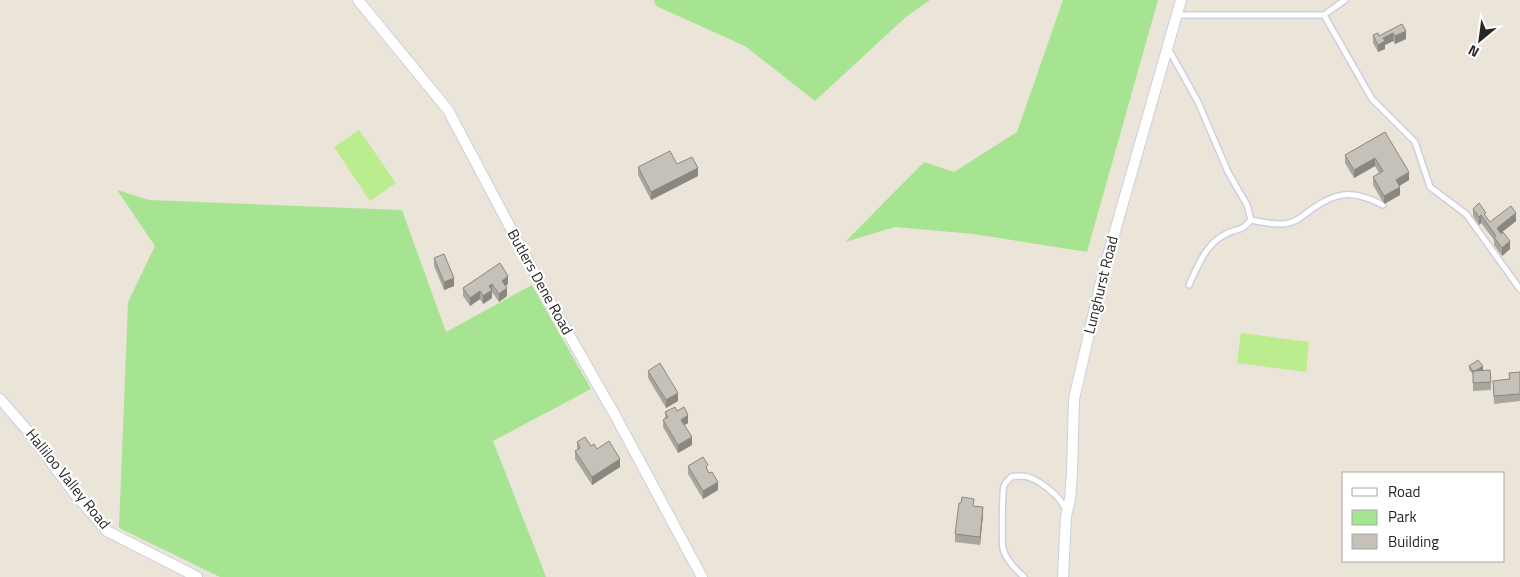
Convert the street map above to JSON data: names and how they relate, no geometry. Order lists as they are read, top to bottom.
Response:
{
  "streets": {
    "street": ["Butlers Dene Road", "Lunghurst Road", "Halliloo Valley Road"]
  },
  "legend": ["Road", "Park", "Building"],
  "north": "bottom left"
}
